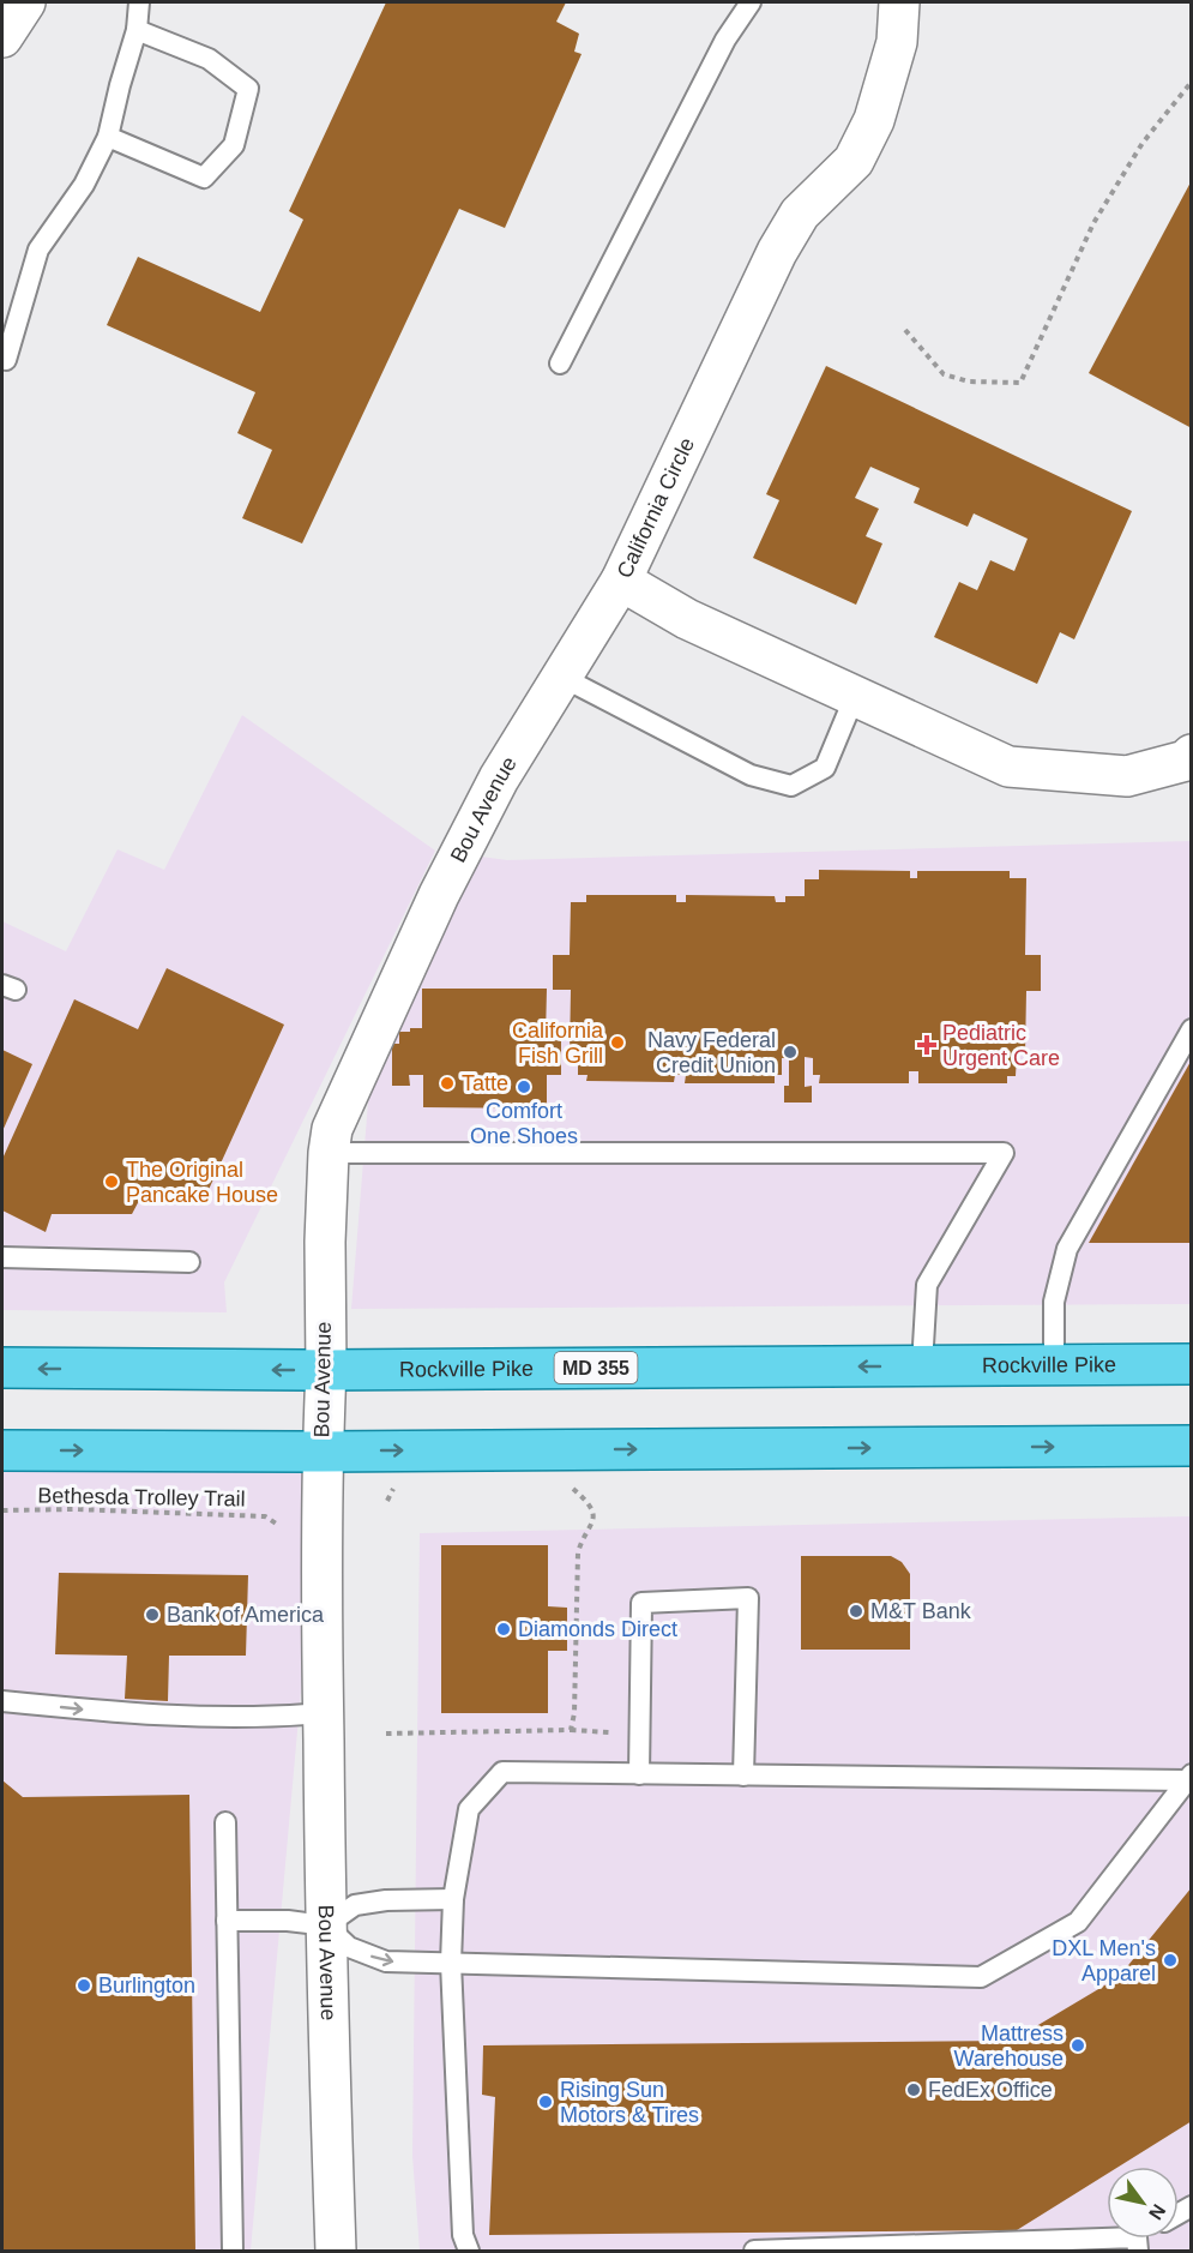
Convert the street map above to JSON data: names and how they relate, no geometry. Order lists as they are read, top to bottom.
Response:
{
  "streets": {
    "main road": ["Rockville Pike", "MD 355"],
    "street": ["California Circle", "Bou Avenue"],
    "path": ["Bethesda Trolley Trail"]
  },
  "crossings": [
    ["California Circle", "Bou Avenue"],
    ["Bou Avenue", "Rockville Pike"]
  ],
  "places": {
    "other": [
      "California Fish Grill",
      "Navy Federal Credit Union",
      "Tatte",
      "Comfort One Shoes",
      "The Original Pancake House",
      "M&T Bank",
      "Bank of America",
      "Diamonds Direct",
      "DXL Men's Apparel",
      "Burlington",
      "Mattress Warehouse",
      "FedEx Office",
      "Rising Sun Motors & Tires"
    ],
    "health": ["Pediatric Urgent Care"]
  },
  "north": "bottom right"
}
